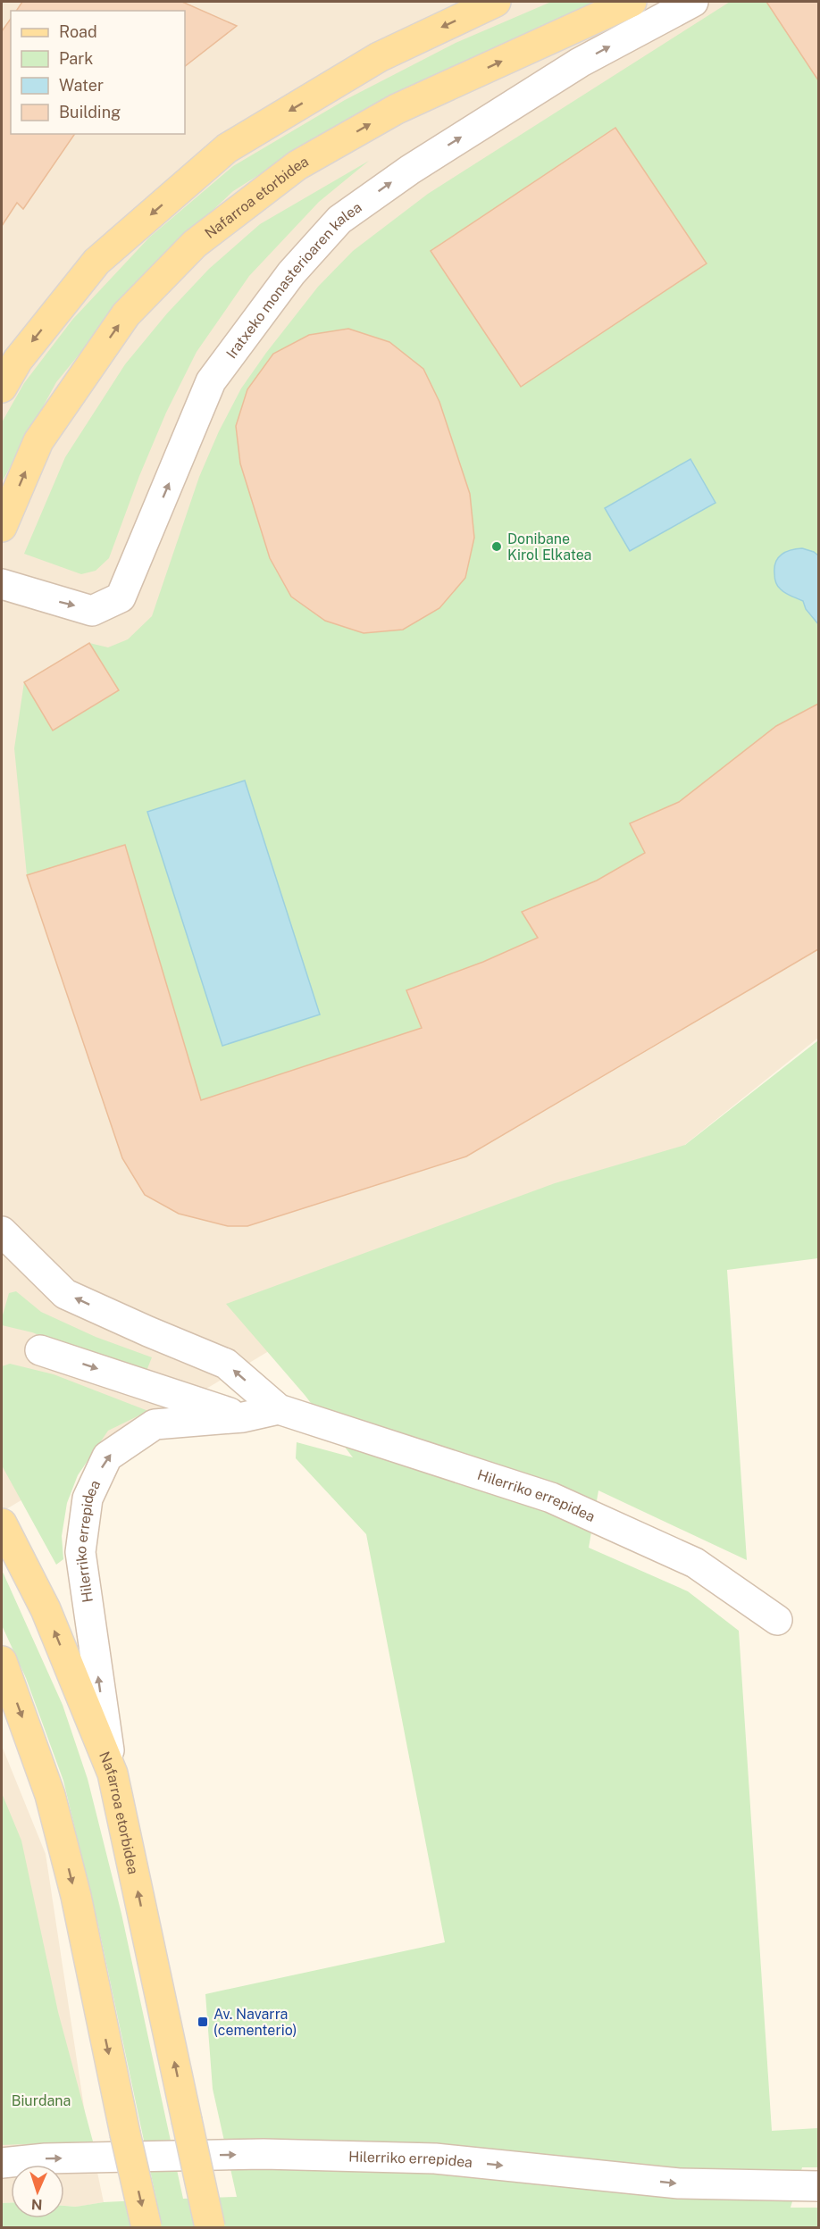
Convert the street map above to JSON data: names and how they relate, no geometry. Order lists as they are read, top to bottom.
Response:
{
  "streets": {
    "main road": ["Nafarroa etorbidea"],
    "street": ["Iratxeko monasterioaren kalea", "Hilerriko errepidea"]
  },
  "crossings": [
    ["Nafarroa etorbidea", "Hilerriko errepidea"]
  ],
  "one_way": ["Nafarroa etorbidea", "Iratxeko monasterioaren kalea"],
  "parks": ["Biurdana"],
  "places": {
    "other": ["Donibane Kirol Elkatea"],
    "transit": ["Av. Navarra (cementerio)"]
  },
  "legend": [
    "Road",
    "Park",
    "Water",
    "Building"
  ],
  "north": "bottom"
}
